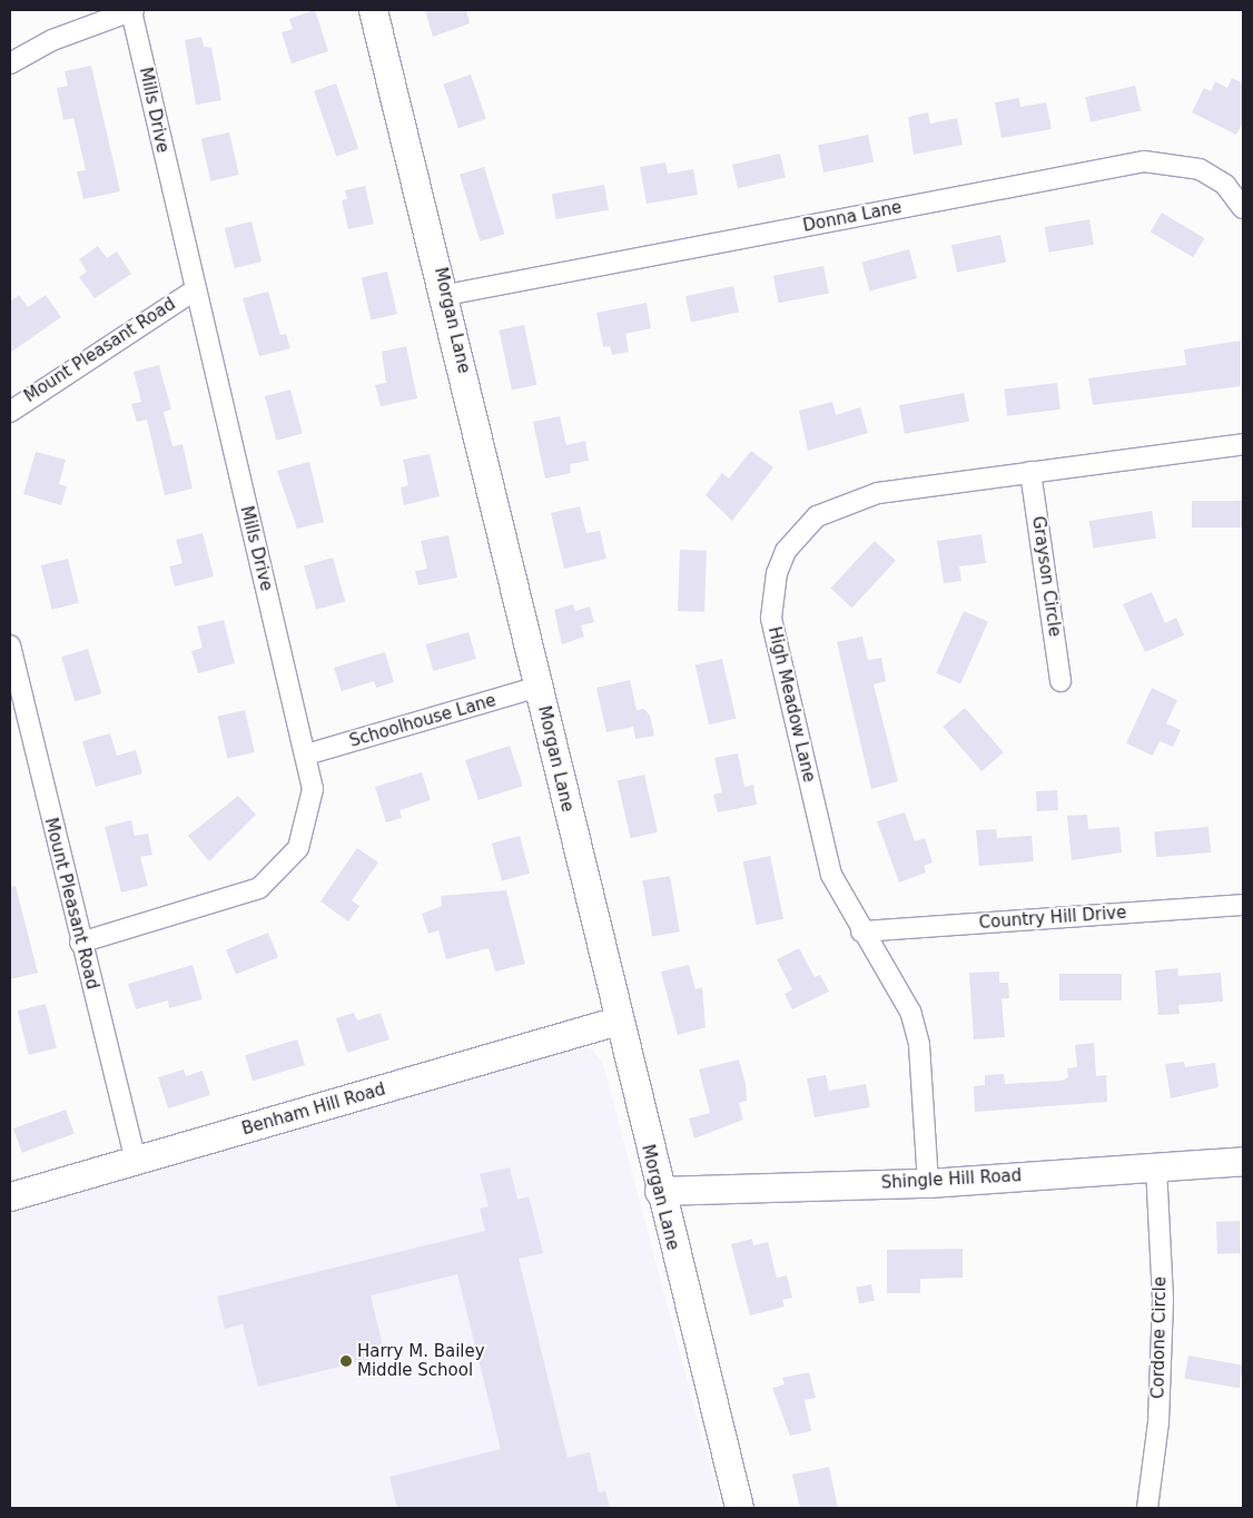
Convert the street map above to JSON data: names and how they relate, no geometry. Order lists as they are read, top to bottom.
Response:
{
  "streets": {
    "street": [
      "Mills Drive",
      "Donna Lane",
      "Morgan Lane",
      "Mount Pleasant Road",
      "Grayson Circle",
      "High Meadow Lane",
      "Schoolhouse Lane",
      "Country Hill Drive",
      "Benham Hill Road",
      "Shingle Hill Road",
      "Cordone Circle"
    ]
  },
  "crossings": [
    ["Mills Drive", "Mount Pleasant Road"],
    ["Mills Drive", "Schoolhouse Lane"],
    ["Donna Lane", "Morgan Lane"],
    ["Morgan Lane", "Schoolhouse Lane"],
    ["Morgan Lane", "Benham Hill Road"],
    ["Morgan Lane", "Shingle Hill Road"],
    ["Mount Pleasant Road", "Benham Hill Road"],
    ["Grayson Circle", "High Meadow Lane"],
    ["High Meadow Lane", "Country Hill Drive"],
    ["High Meadow Lane", "Shingle Hill Road"],
    ["Shingle Hill Road", "Cordone Circle"]
  ],
  "places": ["Harry M. Bailey Middle School"]
}
